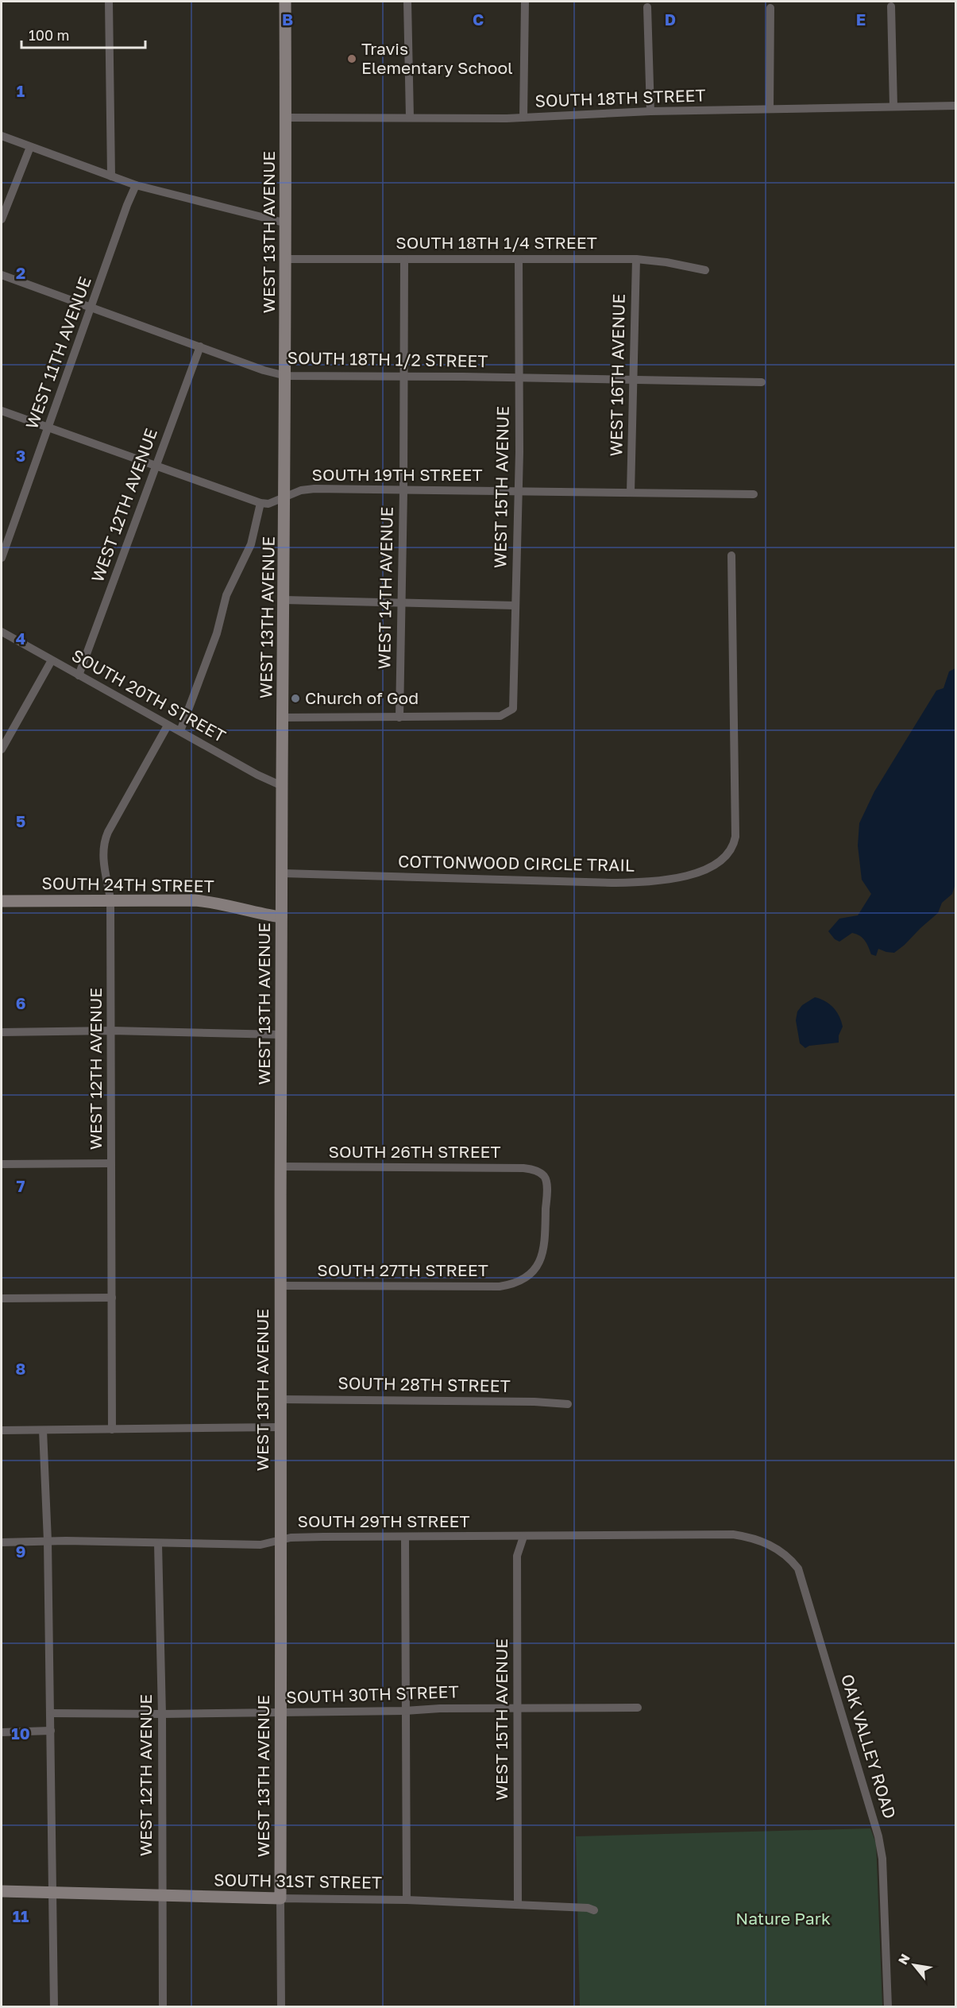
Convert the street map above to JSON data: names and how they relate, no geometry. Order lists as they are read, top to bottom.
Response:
{
  "streets": {
    "street": [
      "SOUTH 18TH STREET",
      "WEST 13TH AVENUE",
      "SOUTH 18TH 1/4 STREET",
      "WEST 11TH AVENUE",
      "SOUTH 18TH 1/2 STREET",
      "WEST 16TH AVENUE",
      "SOUTH 19TH STREET",
      "WEST 15TH AVENUE",
      "WEST 12TH AVENUE",
      "WEST 14TH AVENUE",
      "SOUTH 20TH STREET",
      "COTTONWOOD CIRCLE TRAIL",
      "SOUTH 24TH STREET",
      "SOUTH 26TH STREET",
      "SOUTH 27TH STREET",
      "SOUTH 28TH STREET",
      "SOUTH 29TH STREET",
      "SOUTH 30TH STREET",
      "OAK VALLEY ROAD",
      "SOUTH 31ST STREET"
    ]
  },
  "crossings": [
    ["SOUTH 18TH STREET", "WEST 13TH AVENUE"],
    ["WEST 13TH AVENUE", "SOUTH 18TH 1/4 STREET"],
    ["WEST 13TH AVENUE", "SOUTH 18TH 1/2 STREET"],
    ["WEST 13TH AVENUE", "SOUTH 19TH STREET"],
    ["WEST 13TH AVENUE", "SOUTH 20TH STREET"],
    ["WEST 13TH AVENUE", "COTTONWOOD CIRCLE TRAIL"],
    ["WEST 13TH AVENUE", "SOUTH 24TH STREET"],
    ["WEST 13TH AVENUE", "SOUTH 26TH STREET"],
    ["WEST 13TH AVENUE", "SOUTH 27TH STREET"],
    ["WEST 13TH AVENUE", "SOUTH 28TH STREET"],
    ["WEST 13TH AVENUE", "SOUTH 29TH STREET"],
    ["WEST 13TH AVENUE", "SOUTH 30TH STREET"],
    ["WEST 13TH AVENUE", "SOUTH 31ST STREET"],
    ["SOUTH 18TH 1/4 STREET", "WEST 16TH AVENUE"],
    ["SOUTH 18TH 1/4 STREET", "WEST 15TH AVENUE"],
    ["SOUTH 18TH 1/4 STREET", "WEST 14TH AVENUE"],
    ["WEST 11TH AVENUE", "SOUTH 18TH 1/2 STREET"],
    ["WEST 11TH AVENUE", "SOUTH 19TH STREET"],
    ["SOUTH 18TH 1/2 STREET", "WEST 16TH AVENUE"],
    ["SOUTH 18TH 1/2 STREET", "WEST 15TH AVENUE"],
    ["SOUTH 18TH 1/2 STREET", "WEST 12TH AVENUE"],
    ["SOUTH 18TH 1/2 STREET", "WEST 14TH AVENUE"],
    ["WEST 16TH AVENUE", "SOUTH 19TH STREET"],
    ["SOUTH 19TH STREET", "WEST 15TH AVENUE"],
    ["SOUTH 19TH STREET", "WEST 12TH AVENUE"],
    ["SOUTH 19TH STREET", "WEST 14TH AVENUE"],
    ["WEST 15TH AVENUE", "WEST 14TH AVENUE"],
    ["WEST 15TH AVENUE", "SOUTH 29TH STREET"],
    ["WEST 15TH AVENUE", "SOUTH 30TH STREET"],
    ["WEST 15TH AVENUE", "SOUTH 31ST STREET"],
    ["WEST 12TH AVENUE", "SOUTH 20TH STREET"],
    ["WEST 12TH AVENUE", "SOUTH 24TH STREET"],
    ["WEST 12TH AVENUE", "SOUTH 29TH STREET"],
    ["WEST 12TH AVENUE", "SOUTH 30TH STREET"],
    ["WEST 12TH AVENUE", "SOUTH 31ST STREET"],
    ["SOUTH 26TH STREET", "SOUTH 27TH STREET"],
    ["SOUTH 29TH STREET", "OAK VALLEY ROAD"]
  ],
  "parks": ["Nature Park"],
  "places": ["Travis Elementary School", "Church of God"],
  "scale_bar": "100 m",
  "north": "top left",
  "grid": {
    "columns": [
      "B",
      "C",
      "D",
      "E"
    ],
    "rows": [
      "1",
      "2",
      "3",
      "4",
      "5",
      "6",
      "7",
      "8",
      "9",
      "10",
      "11"
    ]
  }
}
